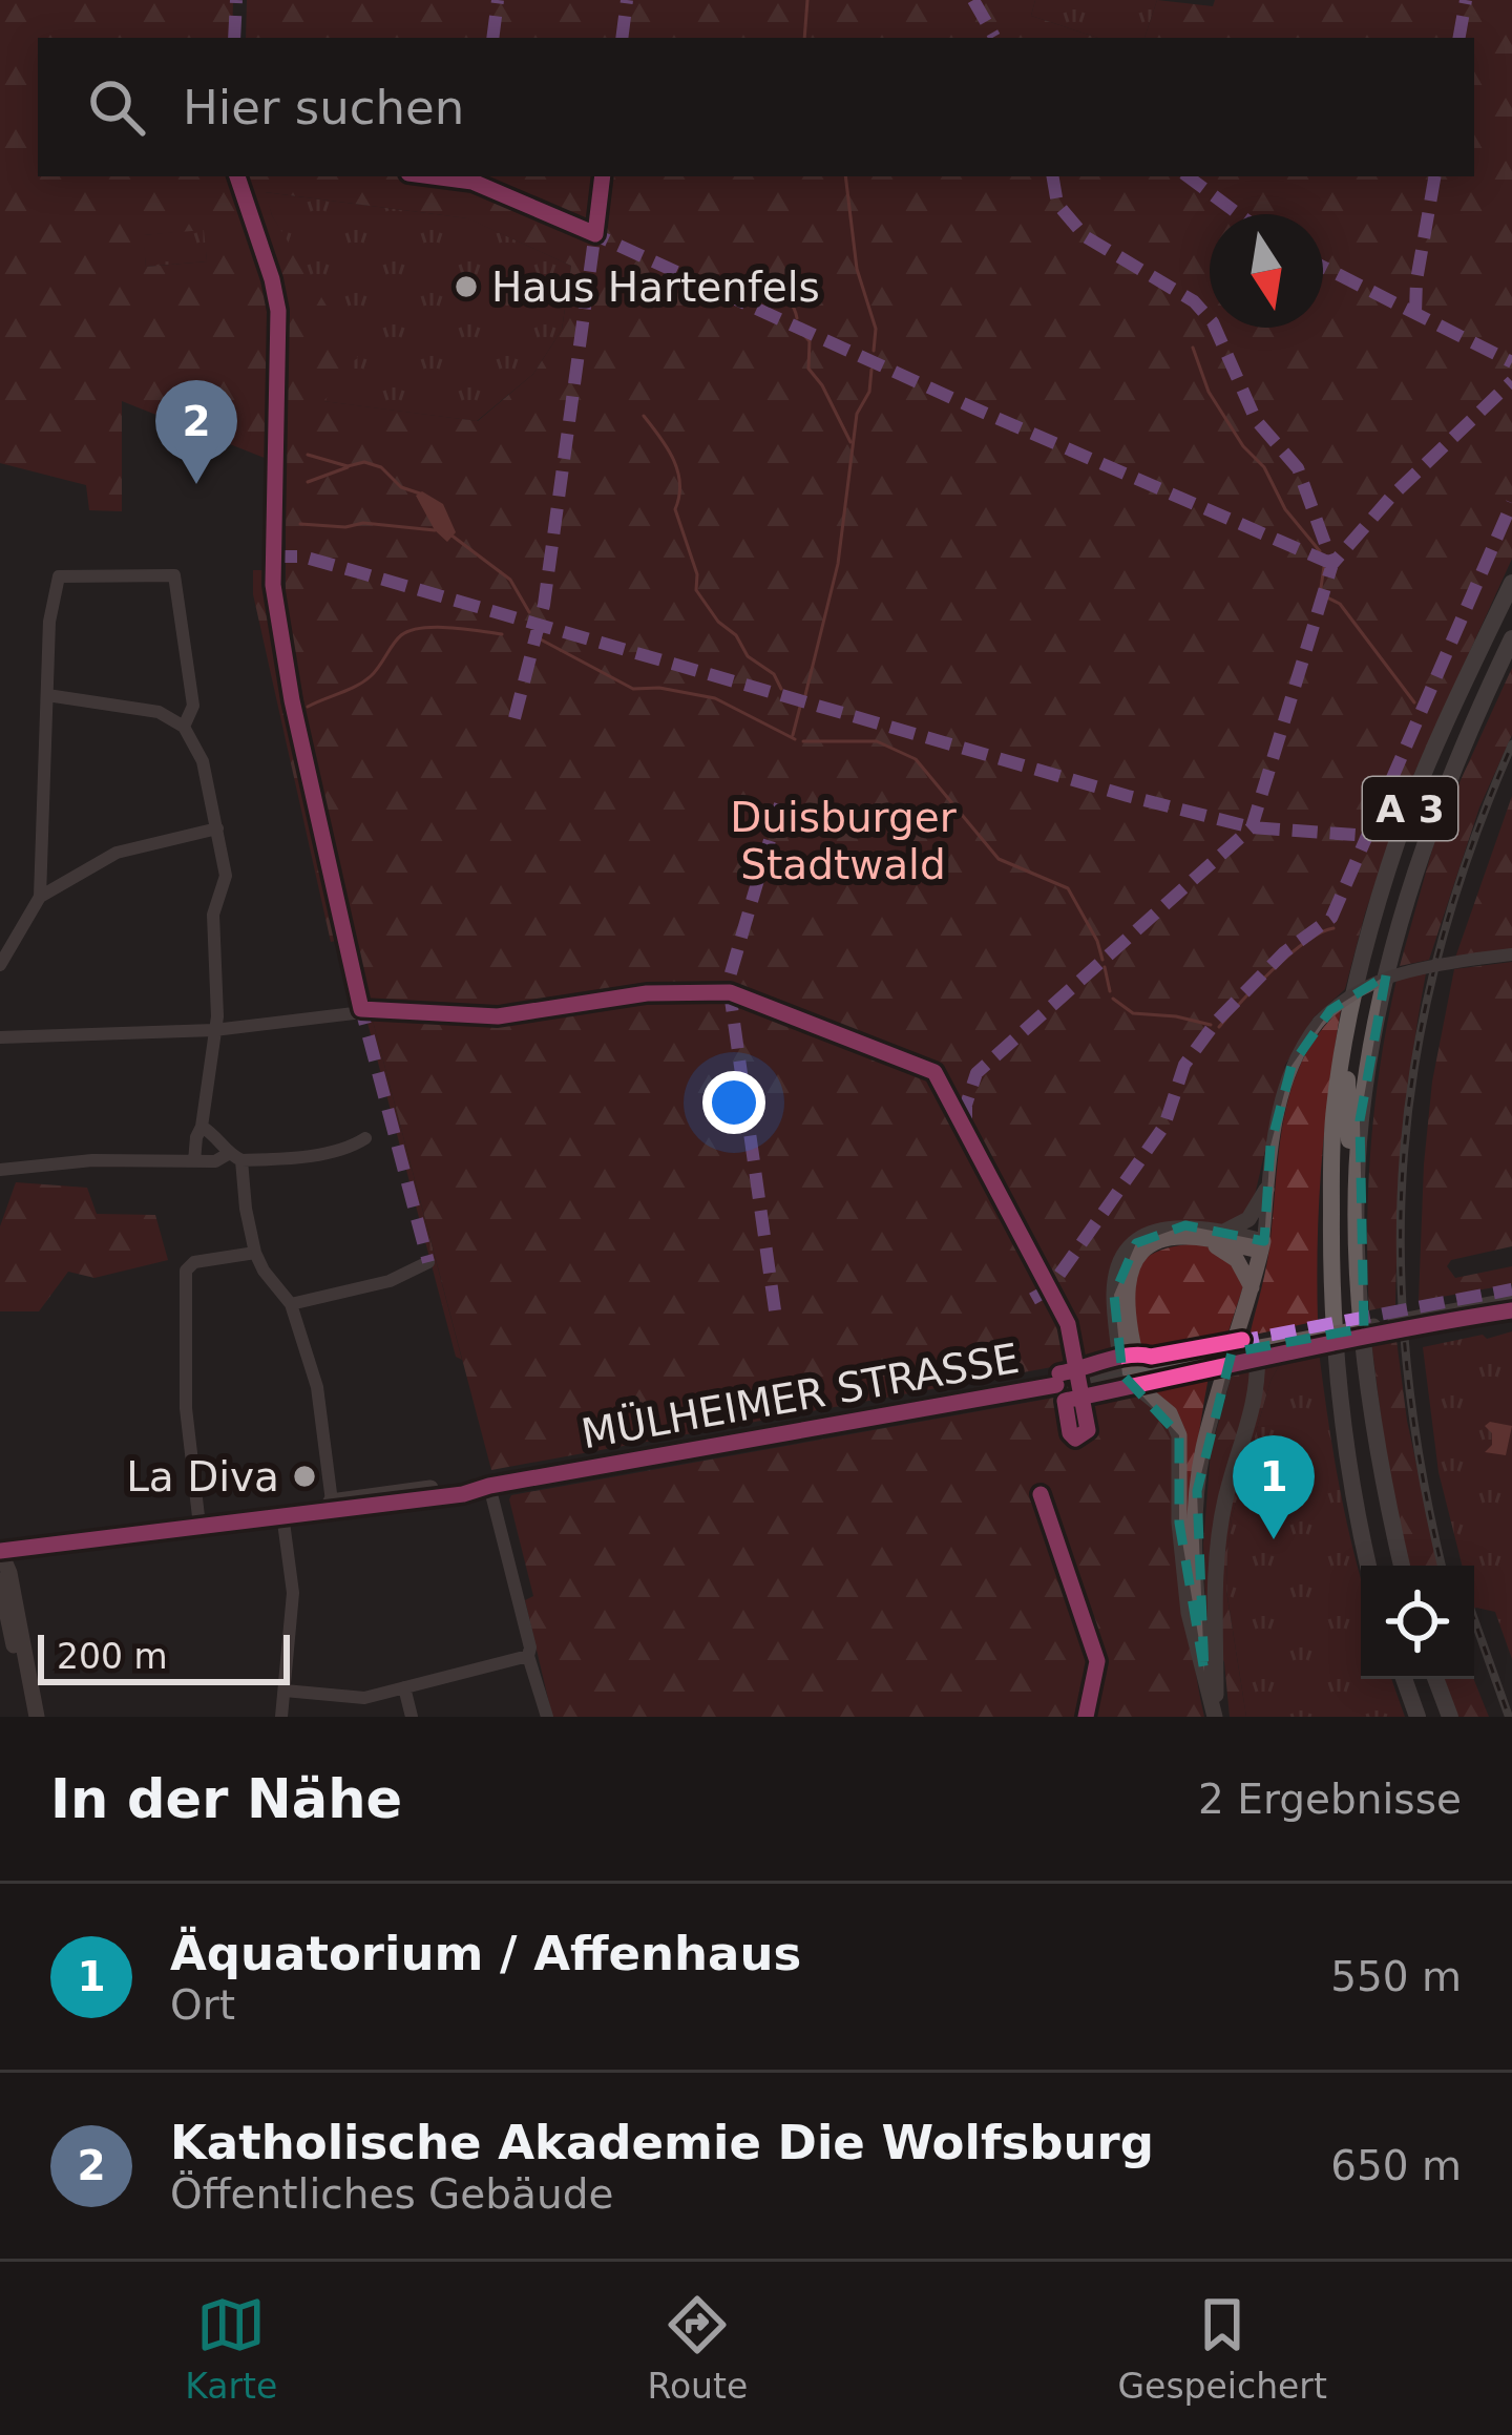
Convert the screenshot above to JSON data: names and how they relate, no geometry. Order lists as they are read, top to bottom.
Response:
{
  "streets": {
    "highway": ["A 3"],
    "main road": ["MÜLHEIMER STRASSE"]
  },
  "parks": ["Duisburger Stadtwald"],
  "places": ["Haus Hartenfels", "La Diva"],
  "scale_bar": "200 m",
  "north": "bottom",
  "page": {
    "search": "Hier suchen",
    "pins": ["2", "1"],
    "scale": "200 m",
    "heading": ["In der Nähe", "2 Ergebnisse"],
    "list": [
      {
        "mark": "1",
        "name": "Äquatorium / Affenhaus",
        "note": "Ort",
        "value": "550 m"
      },
      {
        "mark": "2",
        "name": "Katholische Akademie Die Wolfsburg",
        "note": "Öffentliches Gebäude",
        "value": "650 m"
      }
    ],
    "nav": ["Karte", "Route", "Gespeichert"]
  }
}
